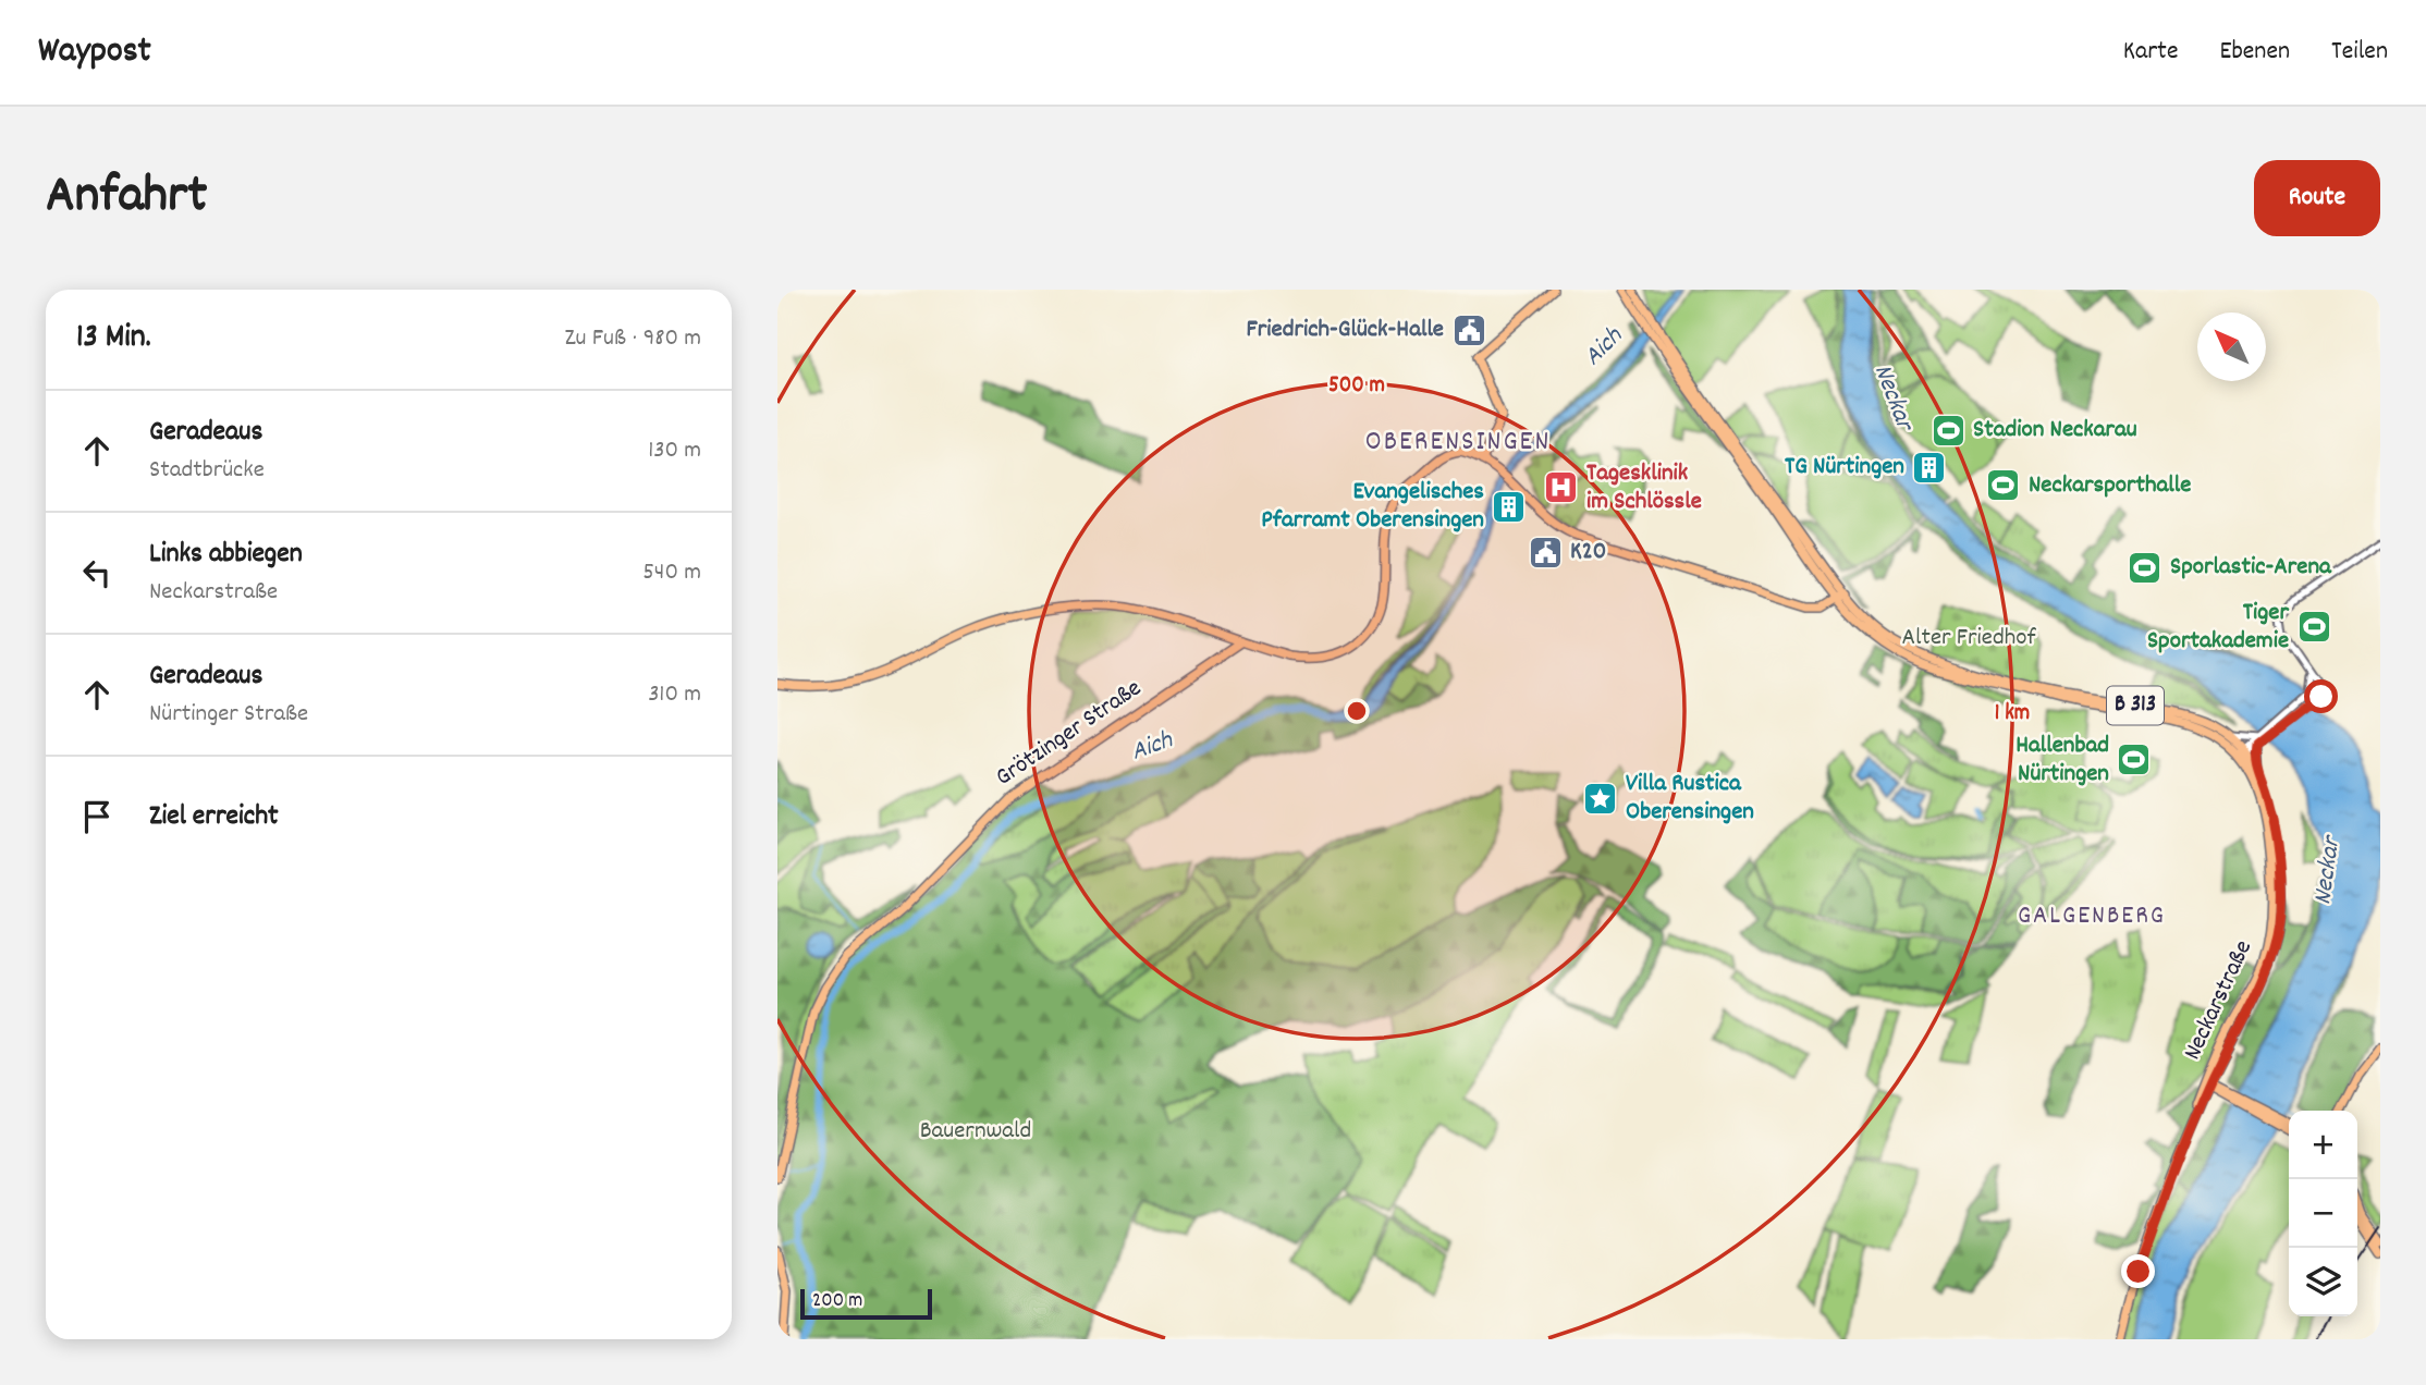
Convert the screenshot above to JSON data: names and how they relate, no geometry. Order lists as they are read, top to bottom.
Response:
{
  "streets": {
    "main road": ["B 313", "Grötzinger Straße", "Neckarstraße"]
  },
  "crossings": [
    ["B 313", "Neckarstraße"]
  ],
  "districts": ["OBERENSINGEN", "GALGENBERG"],
  "water": ["Aich", "Neckar"],
  "parks": ["Alter Friedhof", "Bauernwald"],
  "places": {
    "public building": ["Friedrich-Glück-Halle", "K20"],
    "sports": [
      "Stadion Neckarau",
      "Neckarsporthalle",
      "Sporlastic-Arena",
      "Tiger Sportakademie",
      "Hallenbad Nürtingen"
    ],
    "building": ["TG Nürtingen", "Evangelisches Pfarramt Oberensingen"],
    "hospital": ["Tagesklinik im Schlössle"],
    "place": ["Villa Rustica Oberensingen"]
  },
  "scale_bar": "200 m",
  "north": "top left",
  "page": {
    "header": "Waypost",
    "nav": ["Karte", "Ebenen", "Teilen"],
    "title": "Anfahrt",
    "buttons": "Route",
    "heading": ["13 Min.", "Zu Fuß · 980 m"],
    "list": [
      ["Geradeaus", "Stadtbrücke", "130 m"],
      ["Links abbiegen", "Neckarstraße", "540 m"],
      ["Geradeaus", "Nürtinger Straße", "310 m"],
      "Ziel erreicht"
    ],
    "map_buttons": ["+", "−"],
    "scale": "200 m"
  },
  "rings": ["500 m", "1 km"]
}
